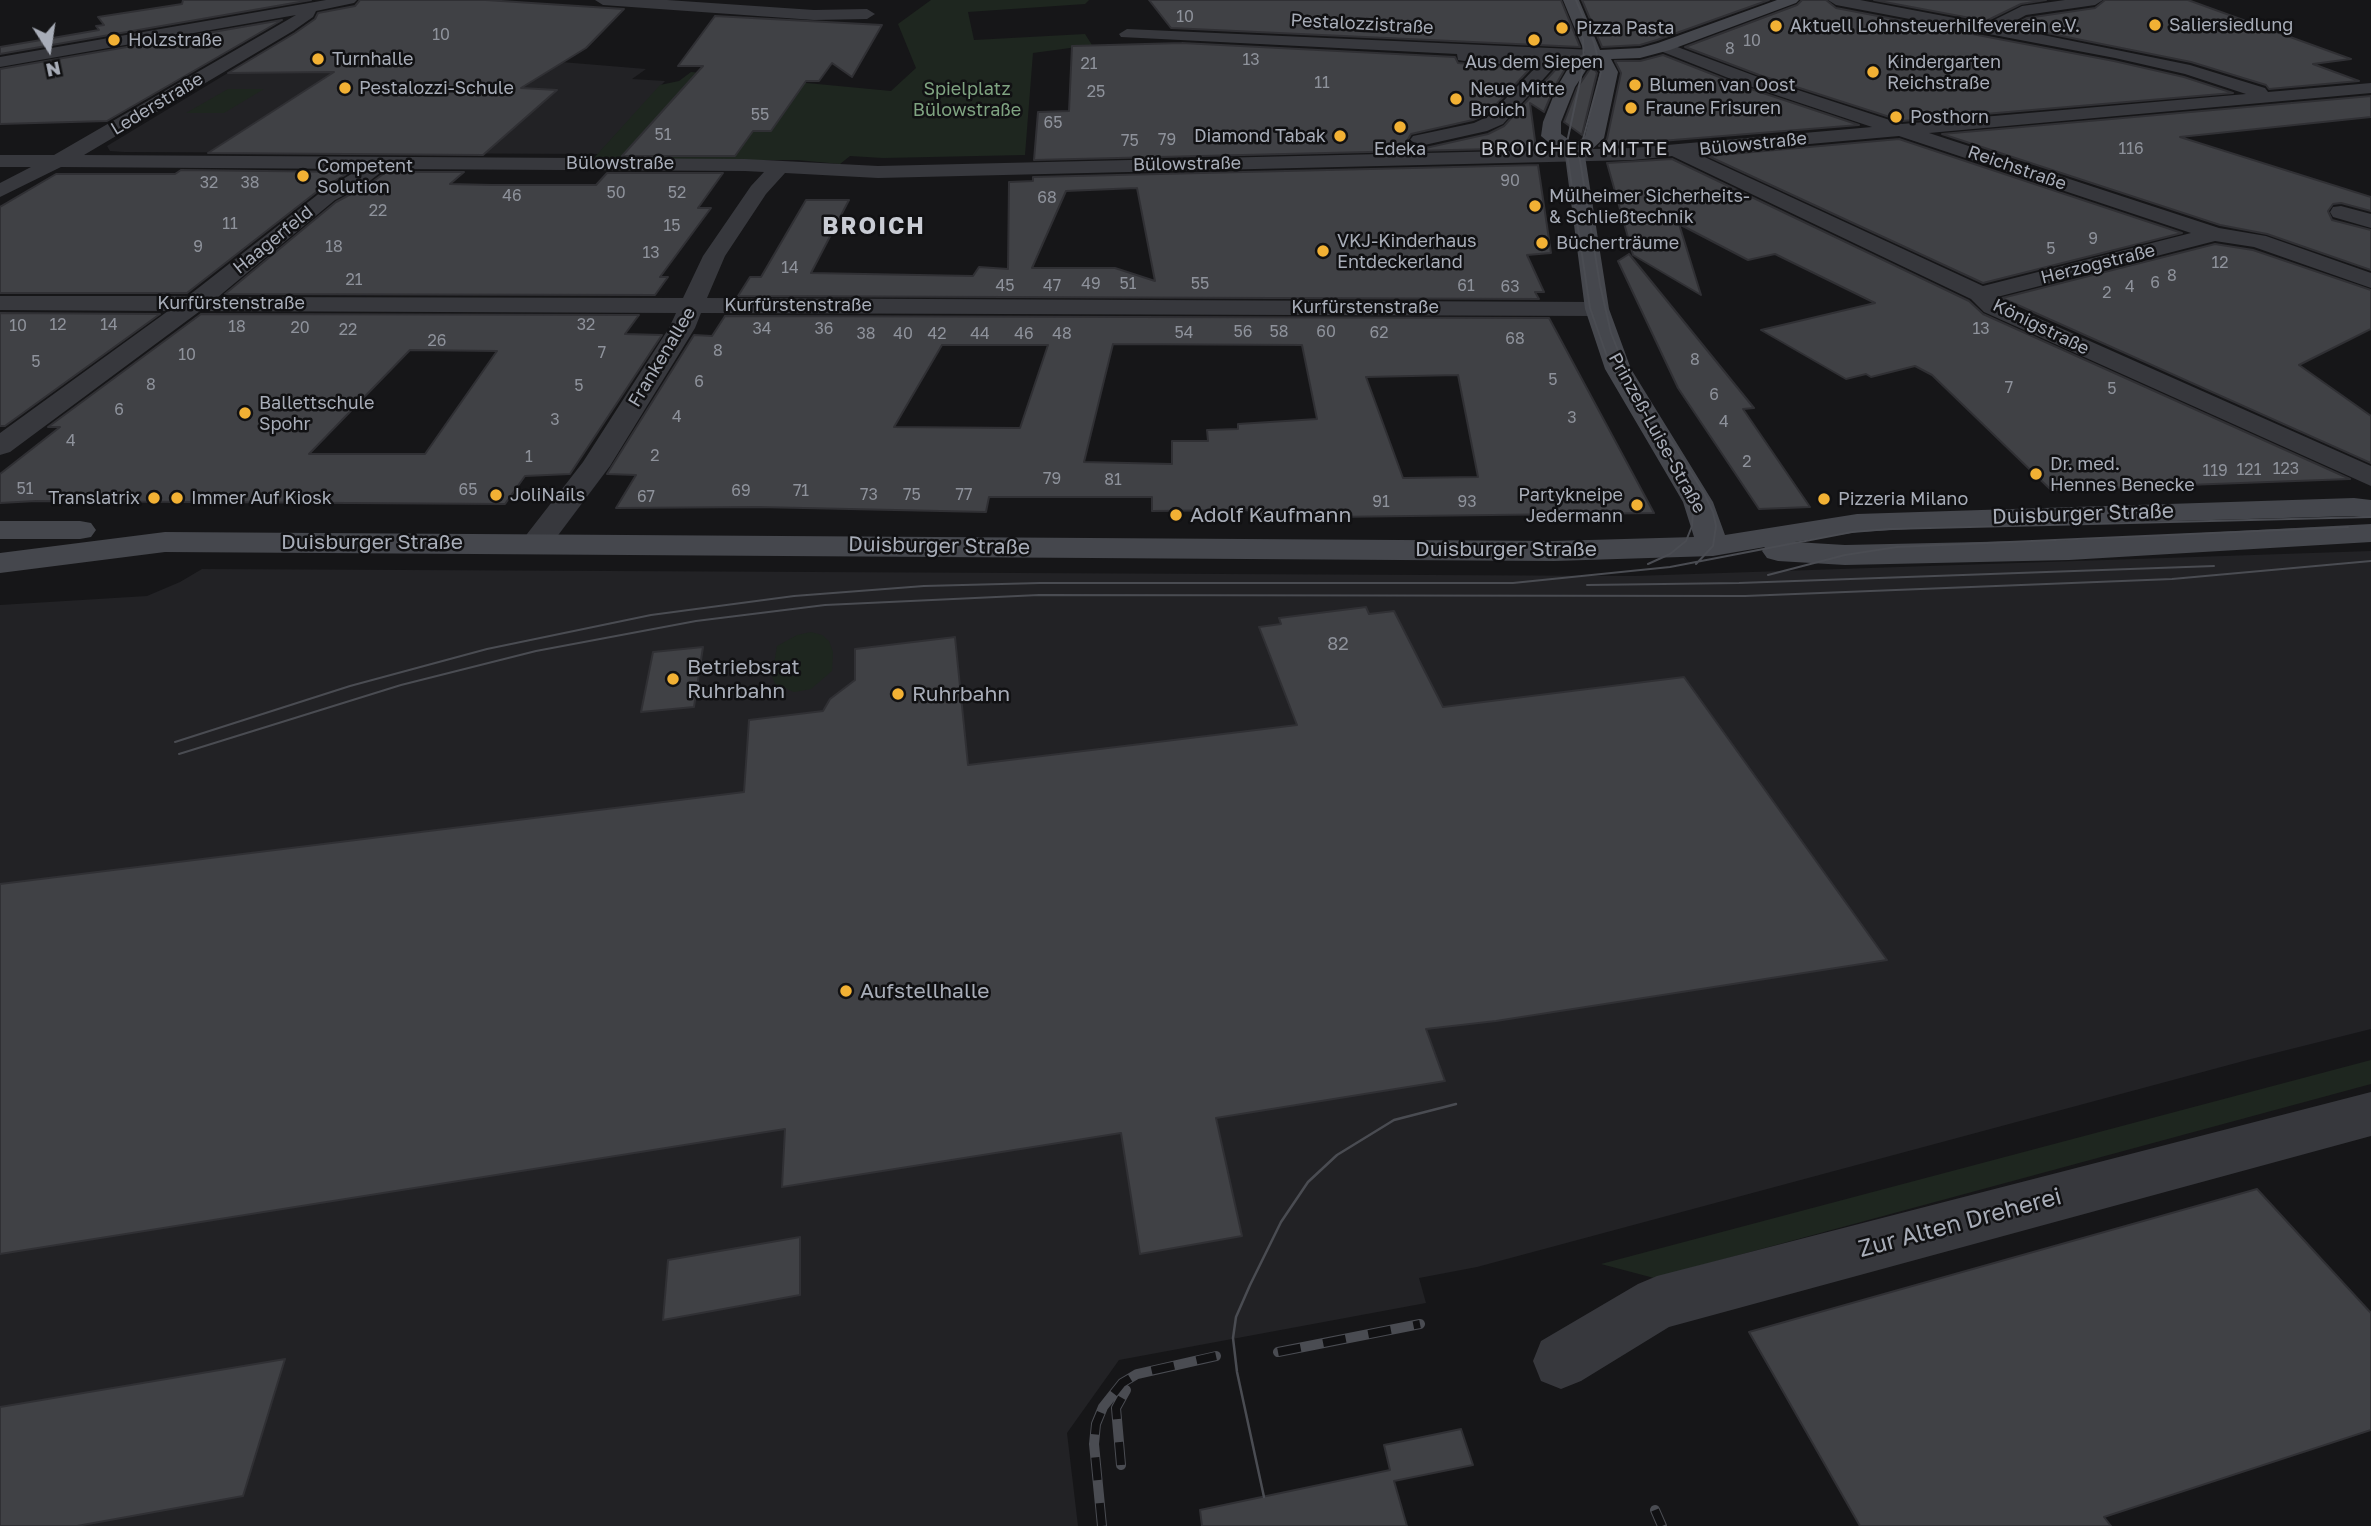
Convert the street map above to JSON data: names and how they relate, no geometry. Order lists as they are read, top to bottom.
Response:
{
  "streets": {
    "main road": ["Prinzeß-Luise-Straße", "Duisburger Straße"],
    "street": [
      "Pestalozzistraße",
      "Lederstraße",
      "Bülowstraße",
      "Reichstraße",
      "Haagerfeld",
      "Herzogstraße",
      "Kurfürstenstraße",
      "Königstraße",
      "Frankenallee",
      "Zur Alten Dreherei"
    ]
  },
  "crossings": [
    ["Lederstraße", "Bülowstraße"],
    ["Bülowstraße", "Reichstraße"],
    ["Bülowstraße", "Haagerfeld"],
    ["Bülowstraße", "Königstraße"],
    ["Bülowstraße", "Frankenallee"],
    ["Bülowstraße", "Prinzeß-Luise-Straße"],
    ["Reichstraße", "Herzogstraße"],
    ["Haagerfeld", "Kurfürstenstraße"],
    ["Herzogstraße", "Königstraße"],
    ["Kurfürstenstraße", "Frankenallee"],
    ["Kurfürstenstraße", "Prinzeß-Luise-Straße"],
    ["Frankenallee", "Duisburger Straße"],
    ["Prinzeß-Luise-Straße", "Duisburger Straße"]
  ],
  "districts": ["BROICHER MITTE", "BROICH"],
  "parks": ["Spielplatz Bülowstraße"],
  "places": [
    "Saliersiedlung",
    "Aktuell Lohnsteuerhilfeverein e.V.",
    "Pizza Pasta",
    "Holzstraße",
    "Aus dem Siepen",
    "Turnhalle",
    "Kindergarten Reichstraße",
    "Blumen van Oost",
    "Pestalozzi-Schule",
    "Neue Mitte Broich",
    "Fraune Frisuren",
    "Posthorn",
    "Edeka",
    "Diamond Tabak",
    "Competent Solution",
    "Mülheimer Sicherheits- & Schließtechnik",
    "Bücherträume",
    "VKJ-Kinderhaus Entdeckerland",
    "Ballettschule Spohr",
    "Dr. med. Hennes Benecke",
    "JoliNails",
    "Translatrix",
    "Immer Auf Kiosk",
    "Pizzeria Milano",
    "Partykneipe Jedermann",
    "Adolf Kaufmann",
    "Betriebsrat Ruhrbahn",
    "Ruhrbahn",
    "Aufstellhalle"
  ],
  "house_numbers": [
    "10",
    "10",
    "10",
    "8",
    "13",
    "21",
    "11",
    "25",
    "55",
    "65",
    "51",
    "79",
    "75",
    "116",
    "90",
    "32",
    "38",
    "50",
    "52",
    "46",
    "68",
    "22",
    "11",
    "15",
    "9",
    "9",
    "18",
    "5",
    "13",
    "12",
    "14",
    "8",
    "21",
    "6",
    "49",
    "51",
    "55",
    "45",
    "47",
    "61",
    "63",
    "4",
    "2",
    "12",
    "14",
    "32",
    "10",
    "18",
    "20",
    "34",
    "36",
    "13",
    "22",
    "56",
    "58",
    "60",
    "54",
    "62",
    "38",
    "40",
    "42",
    "44",
    "46",
    "48",
    "68",
    "26",
    "8",
    "7",
    "10",
    "8",
    "5",
    "5",
    "6",
    "8",
    "5",
    "7",
    "5",
    "6",
    "6",
    "4",
    "3",
    "3",
    "4",
    "4",
    "2",
    "1",
    "2",
    "123",
    "121",
    "119",
    "79",
    "81",
    "51",
    "65",
    "69",
    "71",
    "73",
    "75",
    "77",
    "67",
    "91",
    "93",
    "82"
  ],
  "north": "bottom"
}
